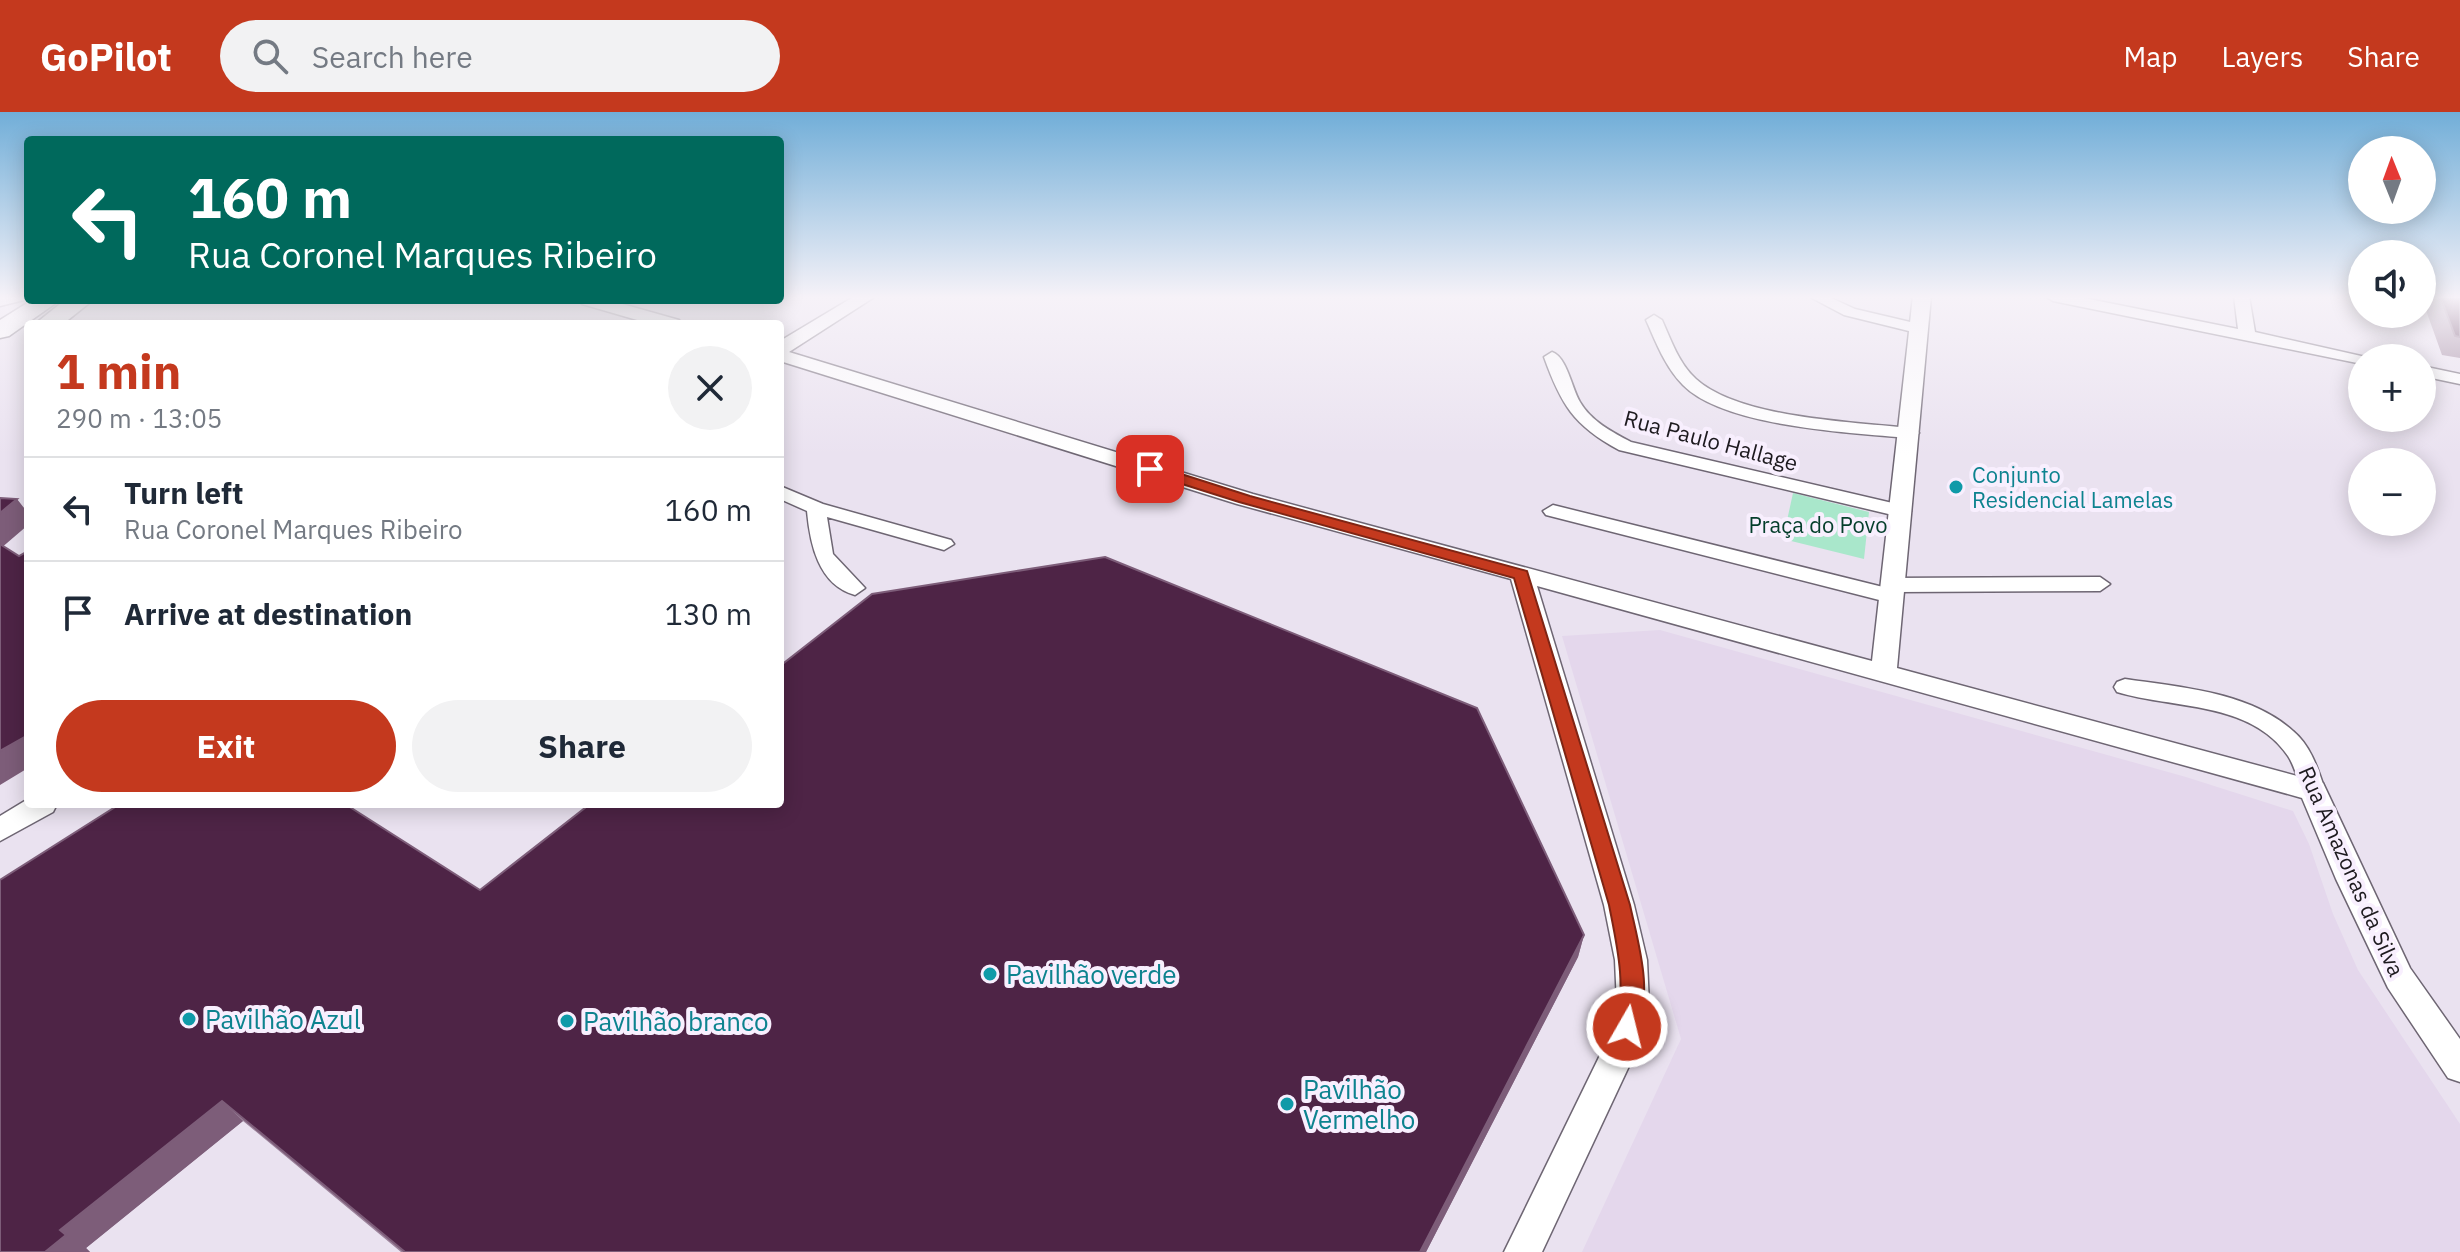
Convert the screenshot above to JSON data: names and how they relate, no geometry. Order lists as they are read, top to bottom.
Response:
{
  "streets": {
    "street": ["Rua Paulo Hallage", "Rua Amazonas da Silva"]
  },
  "parks": ["Praça do Povo"],
  "places": [
    "Conjunto Residencial Lamelas",
    "Pavilhão verde",
    "Pavilhão Azul",
    "Pavilhão branco",
    "Pavilhão Vermelho"
  ],
  "north": "top",
  "page": {
    "header": "GoPilot",
    "search": "Search here",
    "nav": ["Map", "Layers", "Share"],
    "map_buttons": ["+", "−"],
    "turn": ["160 m", "Rua Coronel Marques Ribeiro"],
    "heading": ["1 min", "290 m · 13:05"],
    "list": [
      {
        "name": "Turn left",
        "note": "Rua Coronel Marques Ribeiro",
        "value": "160 m"
      },
      {
        "name": "Arrive at destination",
        "value": "130 m"
      }
    ],
    "buttons": ["Exit", "Share"]
  }
}
